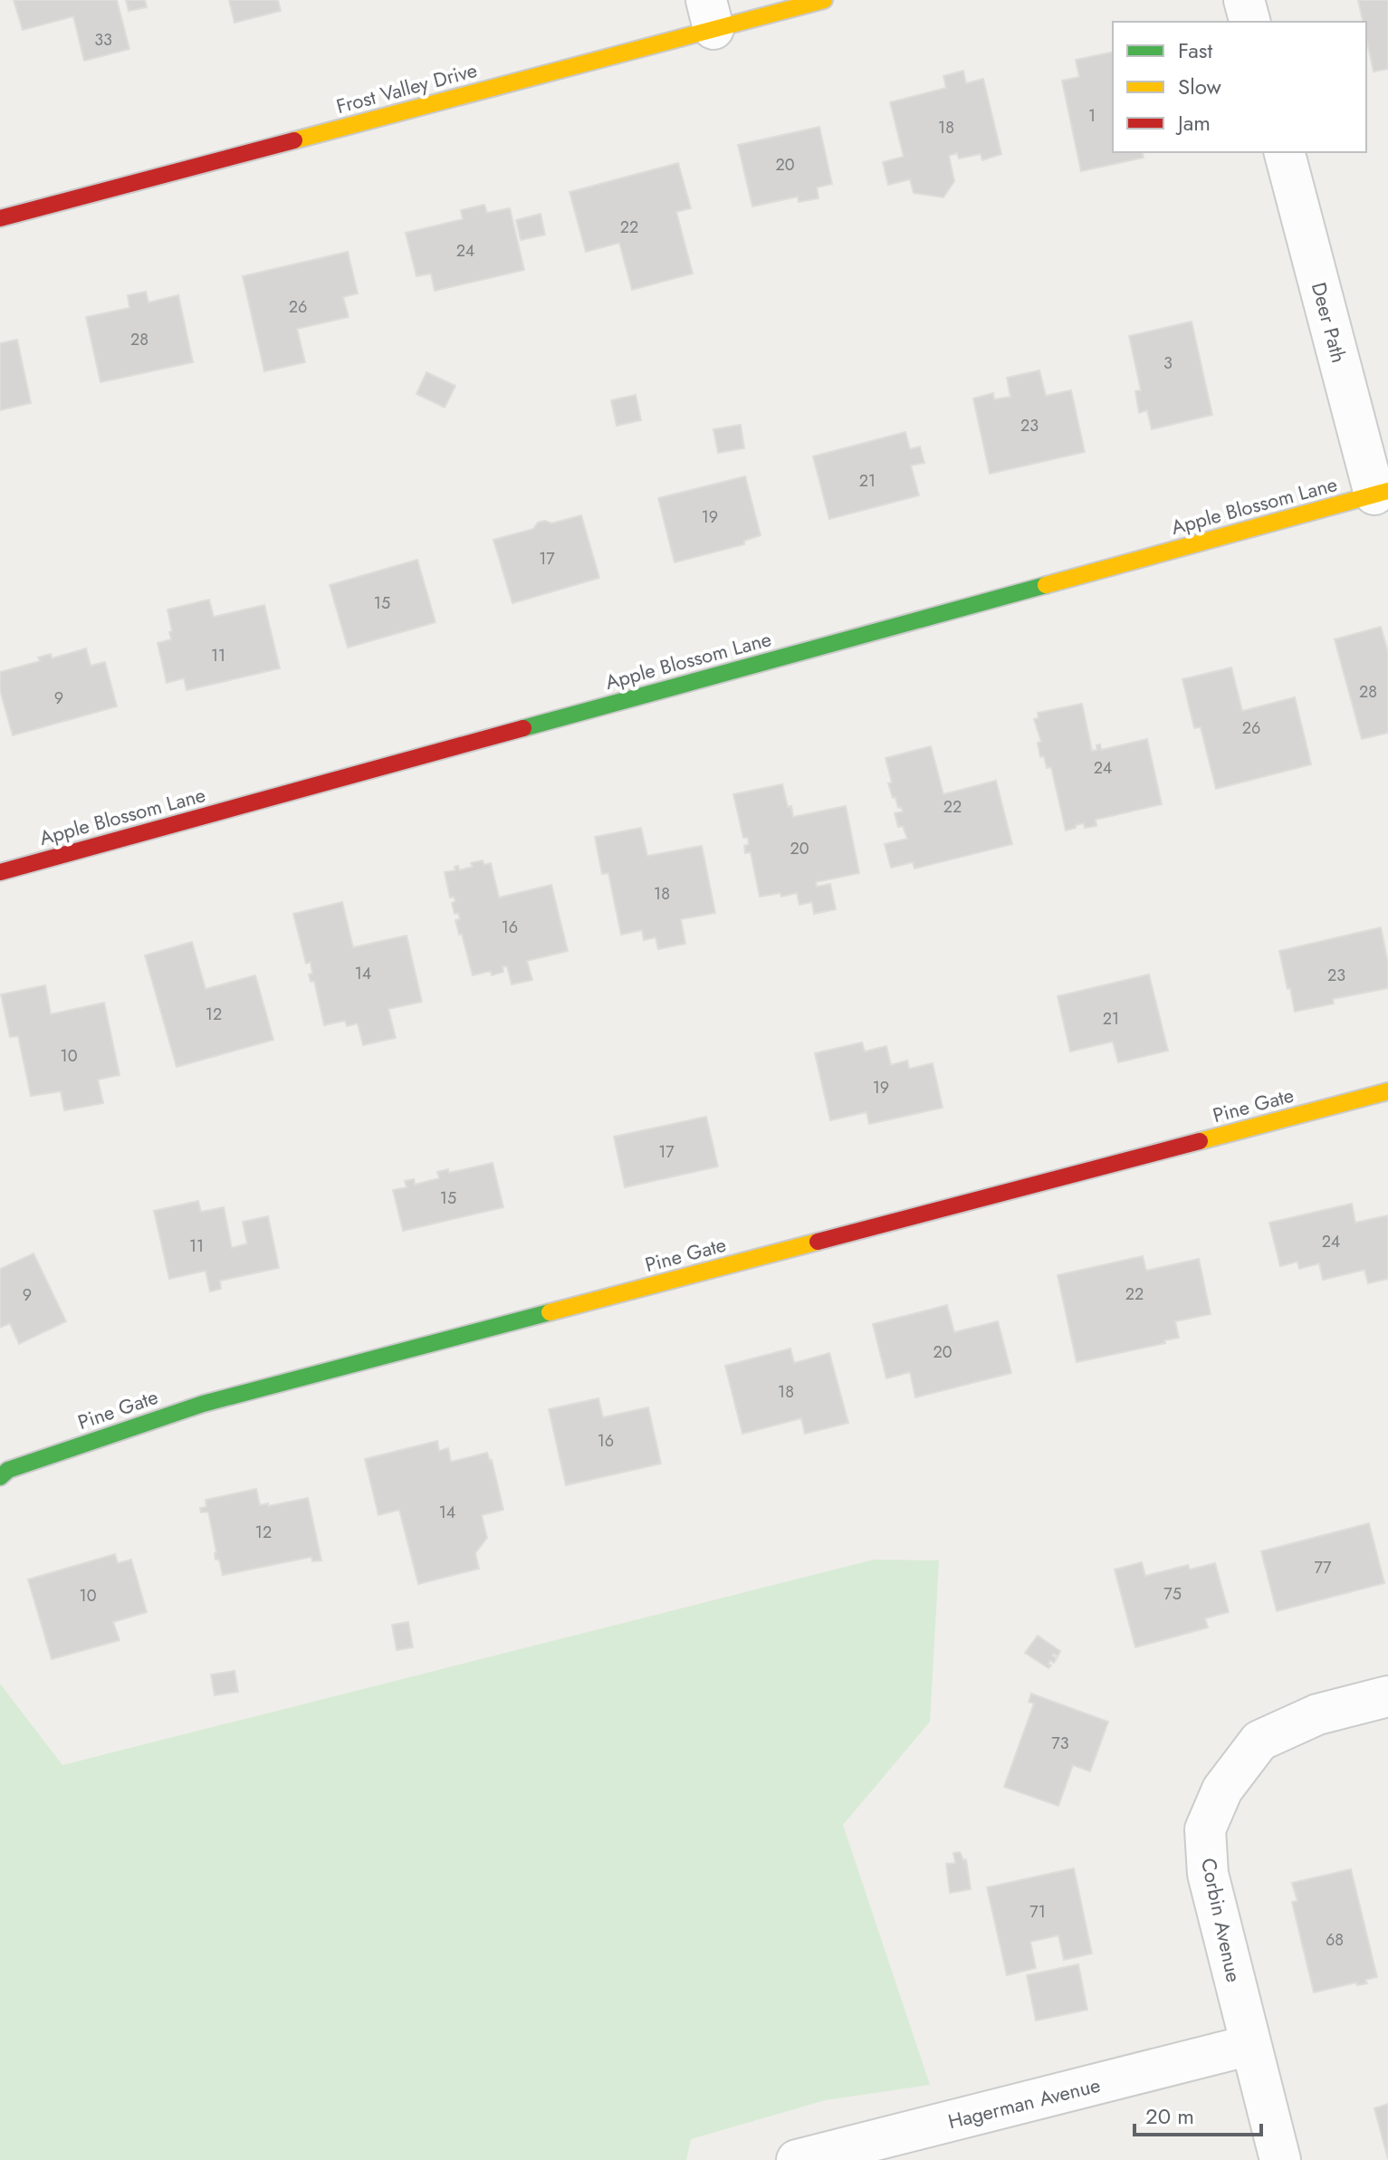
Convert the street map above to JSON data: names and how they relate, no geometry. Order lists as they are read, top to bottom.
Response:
{
  "streets": {
    "street": [
      "Frost Valley Drive",
      "Deer Path",
      "Apple Blossom Lane",
      "Pine Gate",
      "Corbin Avenue",
      "Hagerman Avenue"
    ]
  },
  "crossings": [
    ["Deer Path", "Apple Blossom Lane"],
    ["Corbin Avenue", "Hagerman Avenue"]
  ],
  "house_numbers": [
    "33",
    "1",
    "18",
    "20",
    "22",
    "24",
    "26",
    "28",
    "3",
    "23",
    "21",
    "19",
    "17",
    "15",
    "11",
    "28",
    "9",
    "26",
    "24",
    "22",
    "20",
    "18",
    "16",
    "14",
    "23",
    "12",
    "21",
    "10",
    "19",
    "17",
    "15",
    "24",
    "11",
    "22",
    "9",
    "20",
    "18",
    "16",
    "14",
    "12",
    "77",
    "75",
    "10",
    "73",
    "71",
    "68"
  ],
  "legend": ["Fast", "Slow", "Jam"],
  "scale_bar": "20 m"
}
